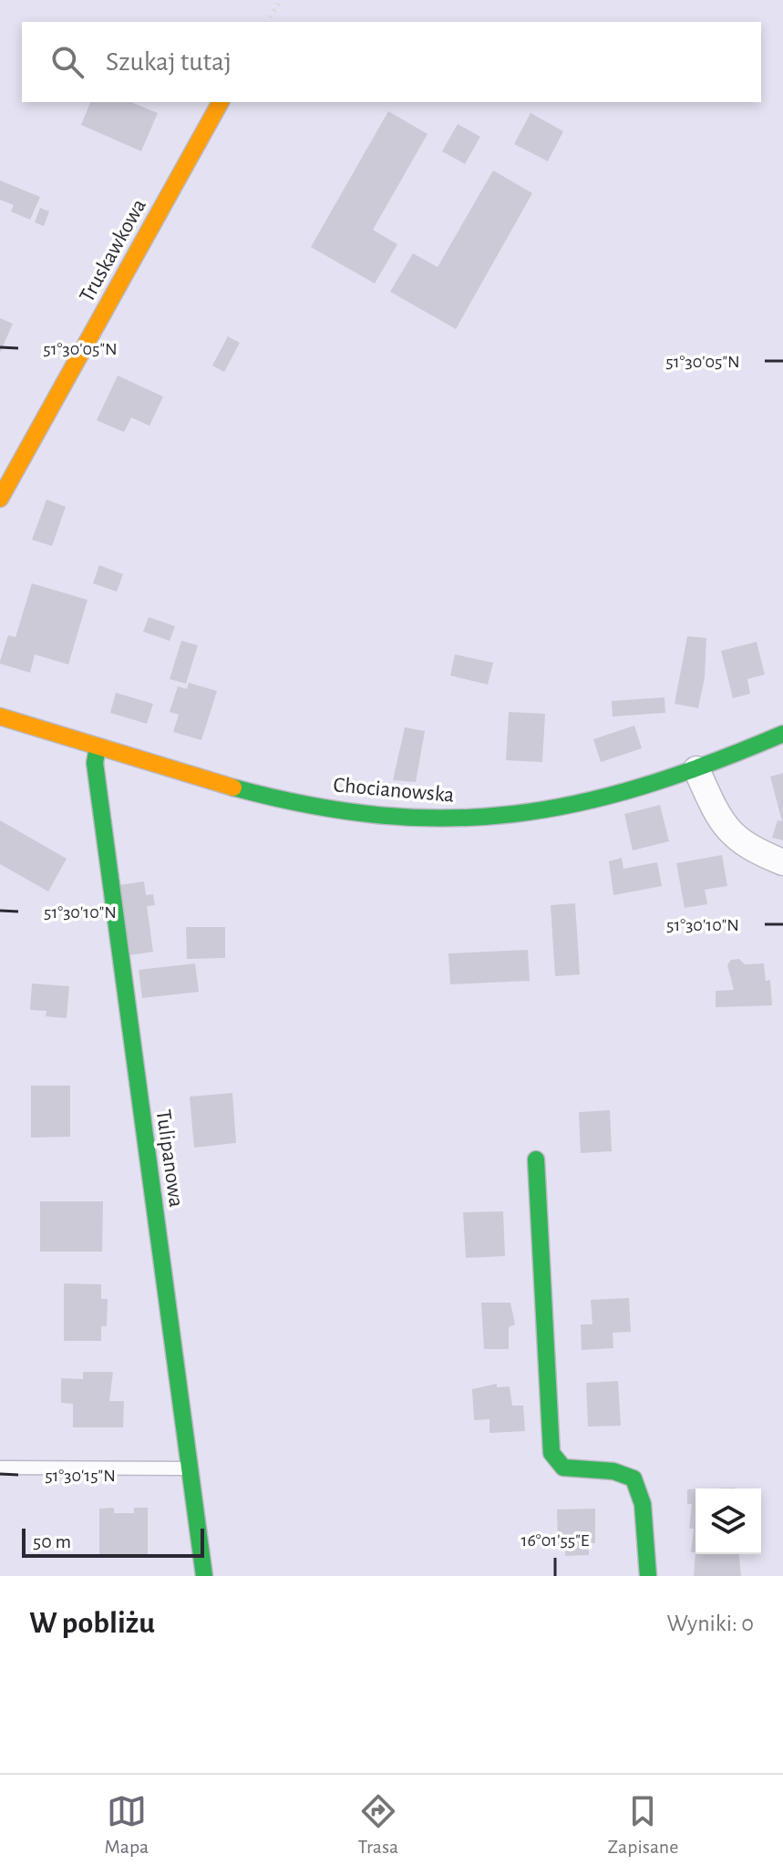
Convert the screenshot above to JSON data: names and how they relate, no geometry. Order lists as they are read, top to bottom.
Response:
{
  "streets": {
    "street": ["Truskawkowa", "Chocianowska", "Tulipanowa"]
  },
  "crossings": [
    ["Chocianowska", "Tulipanowa"]
  ],
  "scale_bar": "50 m",
  "page": {
    "search": "Szukaj tutaj",
    "scale": "50 m",
    "heading": ["W pobliżu", "Wyniki: 0"],
    "nav": ["Mapa", "Trasa", "Zapisane"]
  },
  "coordinates": [
    "51°30'05\"N",
    "51°30'10\"N",
    "51°30'15\"N",
    "16°01'55\"E"
  ]
}
